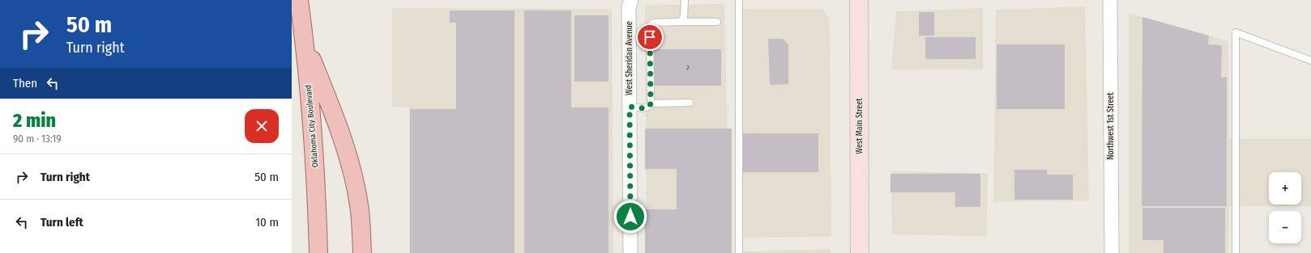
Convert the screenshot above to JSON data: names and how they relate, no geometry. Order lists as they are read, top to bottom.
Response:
{
  "streets": {
    "main road": ["Oklahoma City Boulevard", "West Main Street"],
    "street": ["West Sheridan Avenue", "Northwest 1st Street"]
  },
  "house_numbers": ["2"],
  "page": {
    "turn": ["50 m", "Turn right"],
    "then": "Then",
    "heading": ["2 min", "90 m · 13:19"],
    "list": [
      {
        "name": "Turn right",
        "value": "50 m"
      },
      {
        "name": "Turn left",
        "value": "10 m"
      }
    ],
    "map_buttons": ["+", "−"]
  }
}
